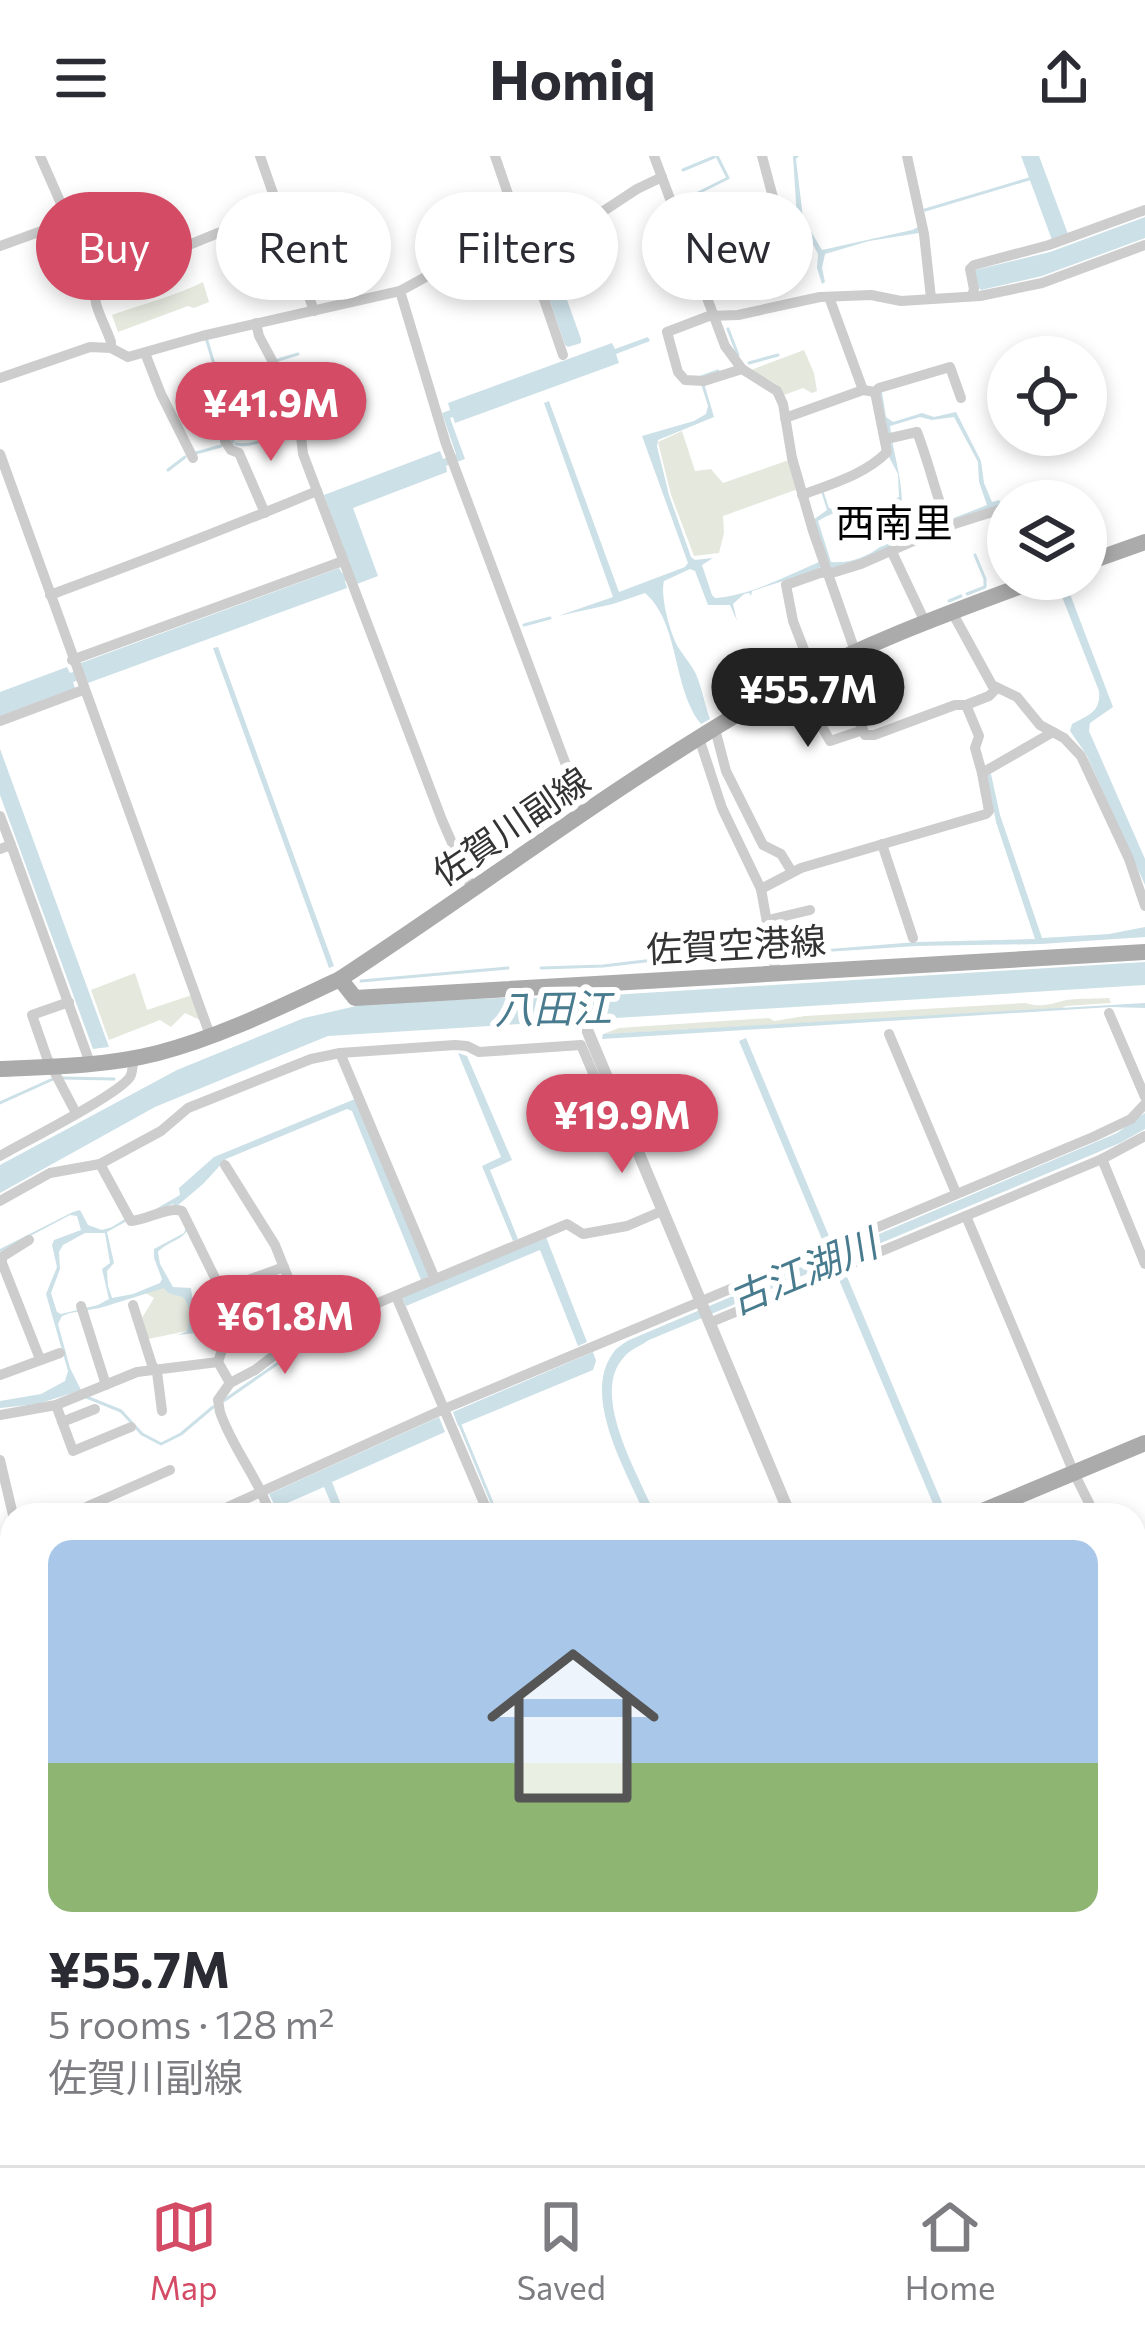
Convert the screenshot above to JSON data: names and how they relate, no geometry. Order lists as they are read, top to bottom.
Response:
{
  "streets": {
    "main road": ["佐賀川副線", "佐賀空港線"]
  },
  "crossings": [
    ["佐賀川副線", "佐賀空港線"]
  ],
  "districts": ["西南里"],
  "water": ["八田江", "古江湖川"],
  "page": {
    "header": "Homiq",
    "chip": [
      "Buy",
      "Rent",
      "Filters",
      "New"
    ],
    "price": [
      "¥41.9M",
      "¥55.7M",
      "¥19.9M",
      "¥61.8M"
    ],
    "list": [
      {
        "name": "¥55.7M",
        "note": "5 rooms · 128 m² · 佐賀川副線"
      }
    ],
    "tabs": ["Map", "Saved", "Home"]
  }
}
